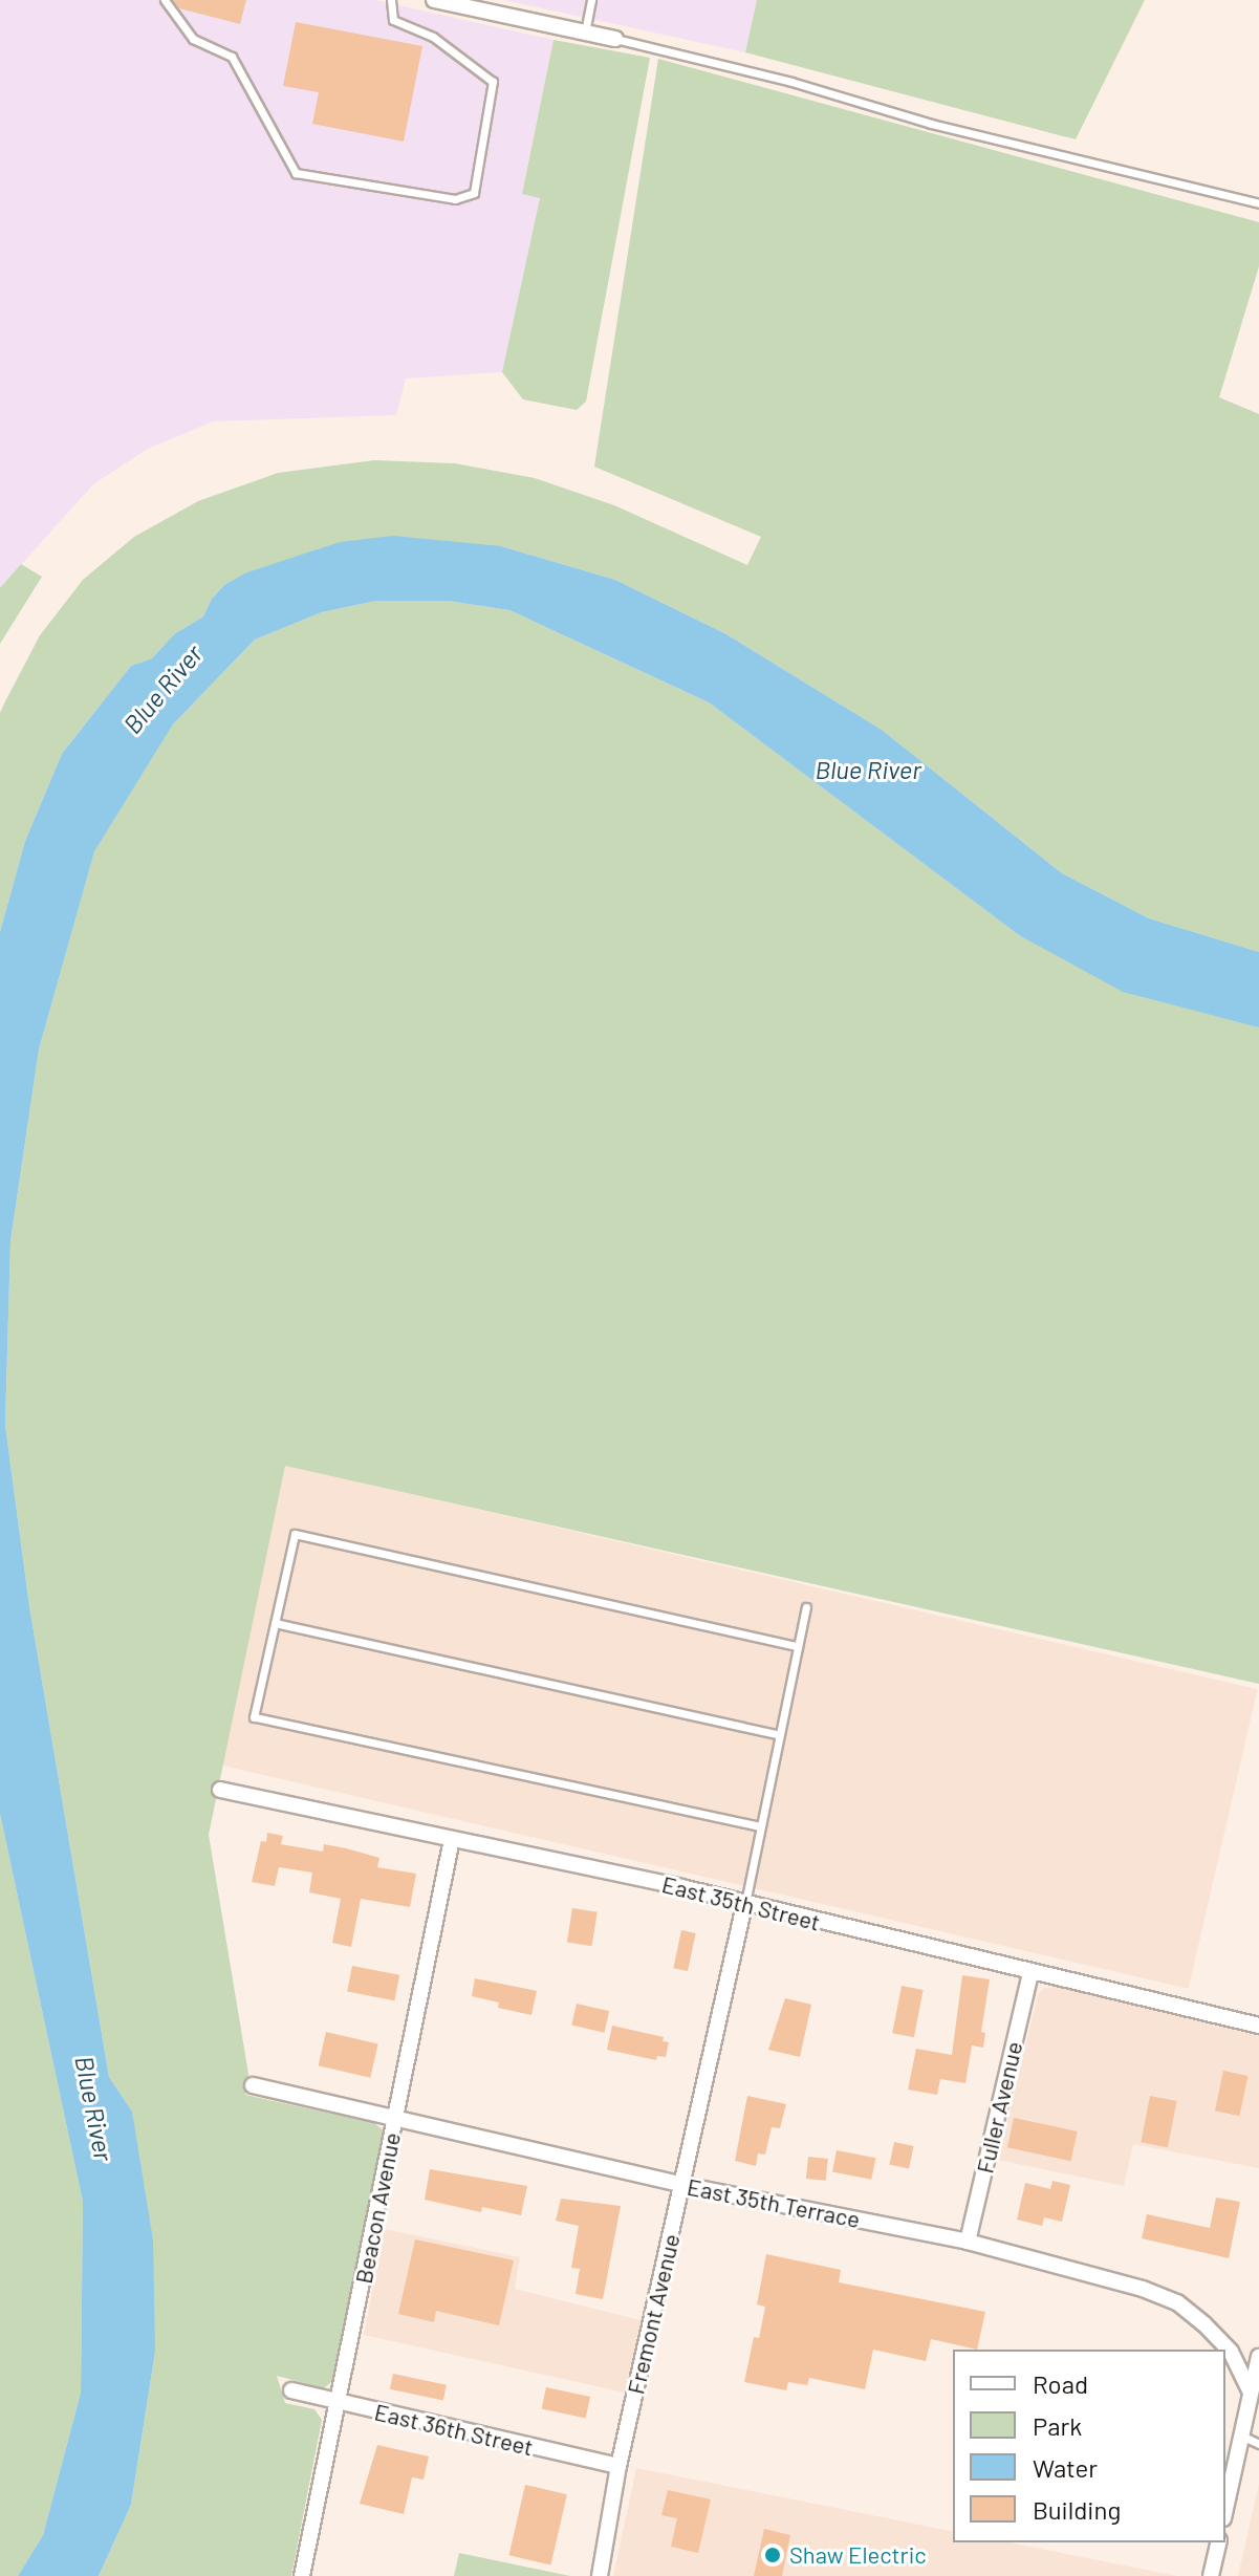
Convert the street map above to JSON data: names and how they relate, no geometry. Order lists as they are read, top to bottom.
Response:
{
  "streets": {
    "street": [
      "East 35th Street",
      "Fuller Avenue",
      "East 35th Terrace",
      "Beacon Avenue",
      "Fremont Avenue",
      "East 36th Street"
    ]
  },
  "crossings": [
    ["East 35th Street", "Fuller Avenue"],
    ["East 35th Street", "Beacon Avenue"],
    ["East 35th Street", "Fremont Avenue"],
    ["Fuller Avenue", "East 35th Terrace"],
    ["East 35th Terrace", "Beacon Avenue"],
    ["East 35th Terrace", "Fremont Avenue"],
    ["Beacon Avenue", "East 36th Street"],
    ["Fremont Avenue", "East 36th Street"]
  ],
  "water": ["Blue River"],
  "places": ["Shaw Electric"],
  "legend": [
    "Road",
    "Park",
    "Water",
    "Building"
  ]
}
